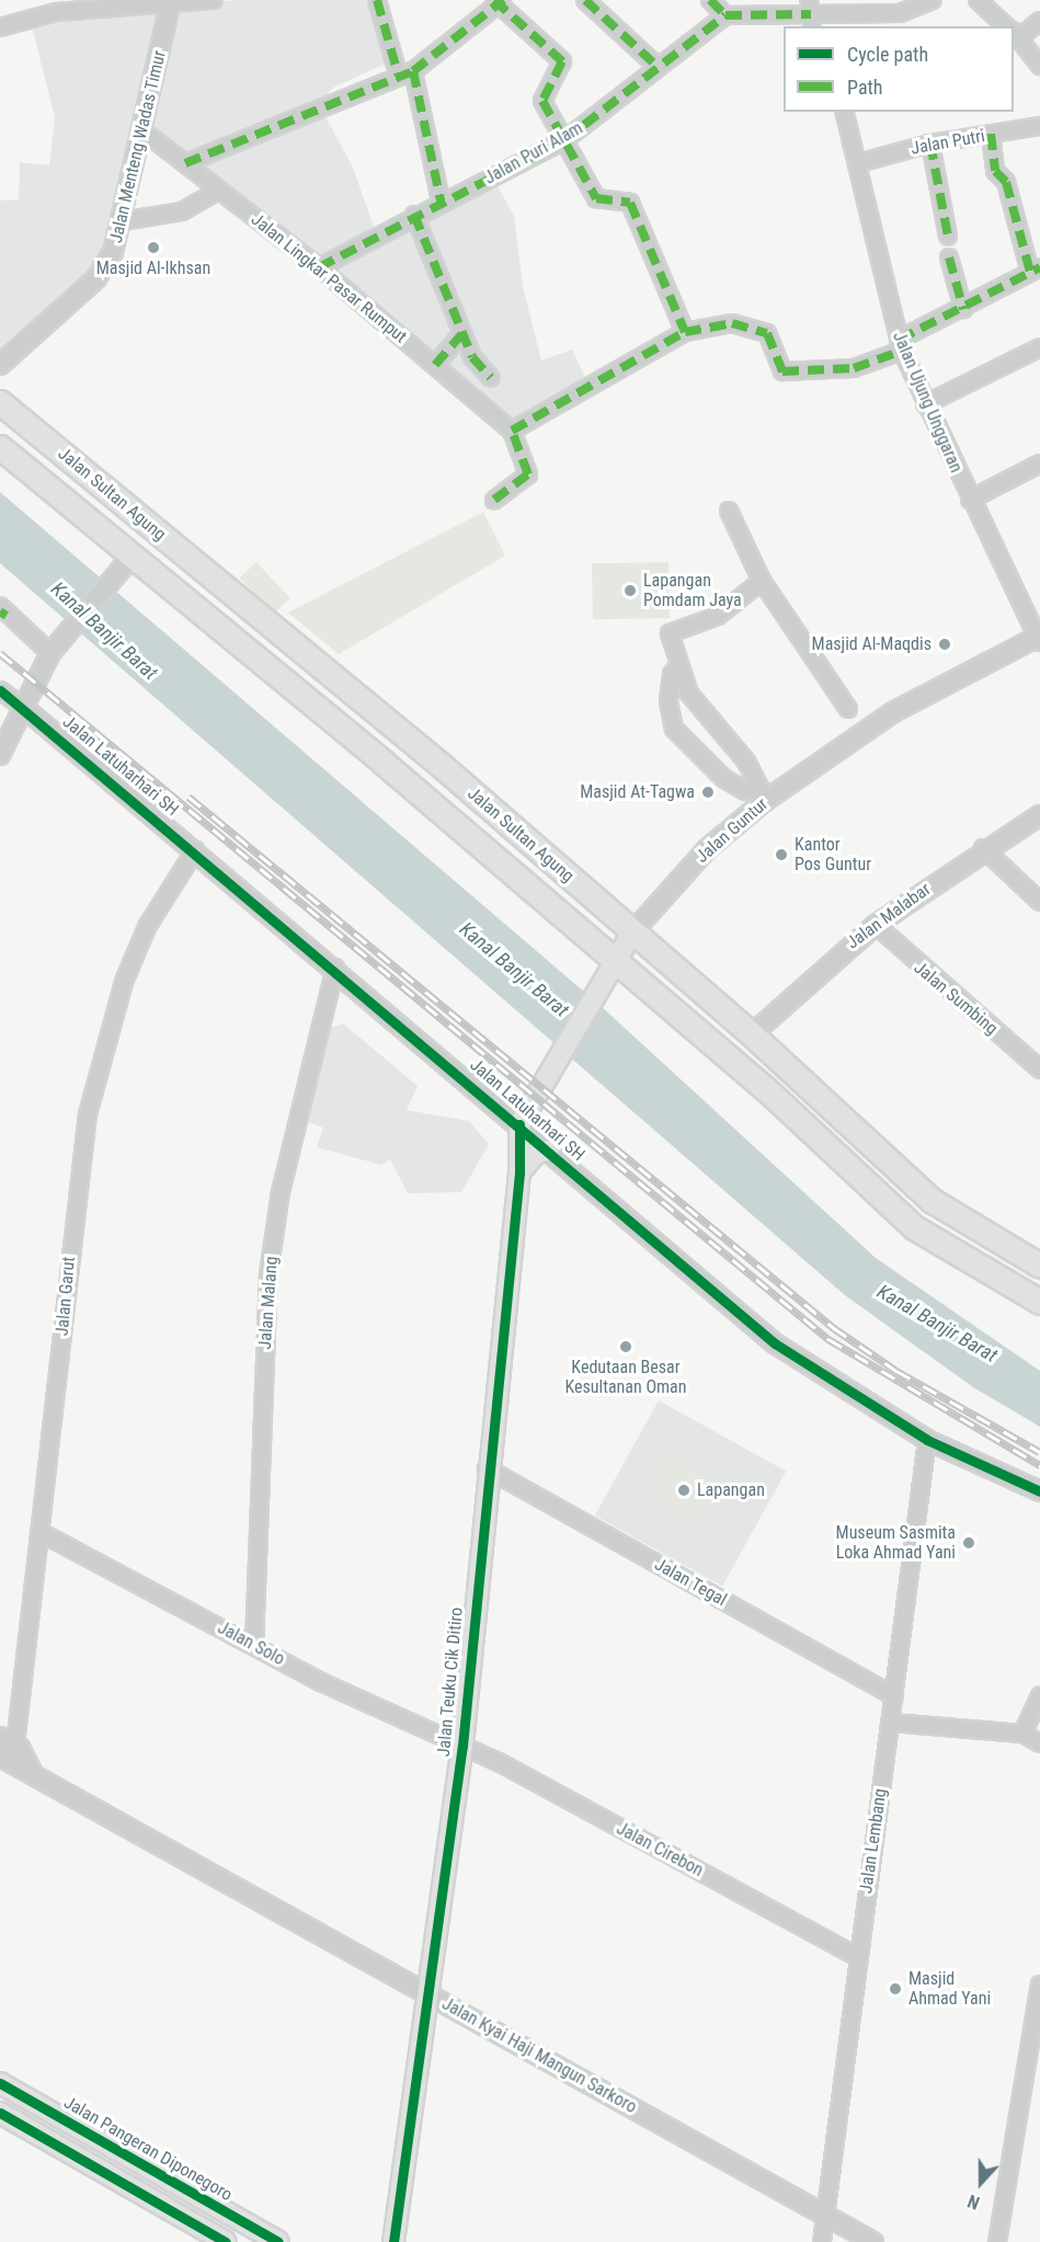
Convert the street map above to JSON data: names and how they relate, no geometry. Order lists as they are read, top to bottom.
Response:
{
  "streets": {
    "main road": [
      "Jalan Sultan Agung",
      "Jalan Guntur",
      "Jalan Teuku Cik Ditiro",
      "Jalan Pangeran Diponegoro"
    ],
    "street": [
      "Jalan Putri",
      "Jalan Menteng Wadas Timur",
      "Jalan Puri Alam",
      "Jalan Lingkar Pasar Rumput",
      "Jalan Ujung Unggaran",
      "Jalan Latuharhari SH",
      "Jalan Malabar",
      "Jalan Sumbing",
      "Jalan Garut",
      "Jalan Malang",
      "Jalan Tegal",
      "Jalan Solo",
      "Jalan Lembang",
      "Jalan Cirebon",
      "Jalan Kyai Haji Mangun Sarkoro"
    ]
  },
  "crossings": [
    ["Jalan Putri", "Jalan Ujung Unggaran"],
    ["Jalan Menteng Wadas Timur", "Jalan Lingkar Pasar Rumput"],
    ["Jalan Puri Alam", "Jalan Lingkar Pasar Rumput"],
    ["Jalan Ujung Unggaran", "Jalan Guntur"],
    ["Jalan Sultan Agung", "Jalan Guntur"],
    ["Jalan Sultan Agung", "Jalan Malabar"],
    ["Jalan Latuharhari SH", "Jalan Guntur"],
    ["Jalan Latuharhari SH", "Jalan Garut"],
    ["Jalan Latuharhari SH", "Jalan Malang"],
    ["Jalan Latuharhari SH", "Jalan Teuku Cik Ditiro"],
    ["Jalan Latuharhari SH", "Jalan Lembang"],
    ["Jalan Guntur", "Jalan Teuku Cik Ditiro"],
    ["Jalan Malabar", "Jalan Sumbing"],
    ["Jalan Garut", "Jalan Solo"],
    ["Jalan Garut", "Jalan Kyai Haji Mangun Sarkoro"],
    ["Jalan Malang", "Jalan Solo"],
    ["Jalan Tegal", "Jalan Teuku Cik Ditiro"],
    ["Jalan Tegal", "Jalan Lembang"],
    ["Jalan Solo", "Jalan Teuku Cik Ditiro"],
    ["Jalan Solo", "Jalan Cirebon"],
    ["Jalan Teuku Cik Ditiro", "Jalan Cirebon"],
    ["Jalan Teuku Cik Ditiro", "Jalan Kyai Haji Mangun Sarkoro"],
    ["Jalan Lembang", "Jalan Cirebon"],
    ["Jalan Lembang", "Jalan Kyai Haji Mangun Sarkoro"]
  ],
  "water": ["Kanal Banjir Barat"],
  "places": [
    "Masjid Al-Ikhsan",
    "Lapangan Pomdam Jaya",
    "Masjid Al-Maqdis",
    "Masjid At-Tagwa",
    "Kantor Pos Guntur",
    "Kedutaan Besar Kesultanan Oman",
    "Lapangan",
    "Museum Sasmita Loka Ahmad Yani",
    "Masjid Ahmad Yani"
  ],
  "legend": ["Cycle path", "Path"],
  "north": "bottom"
}
